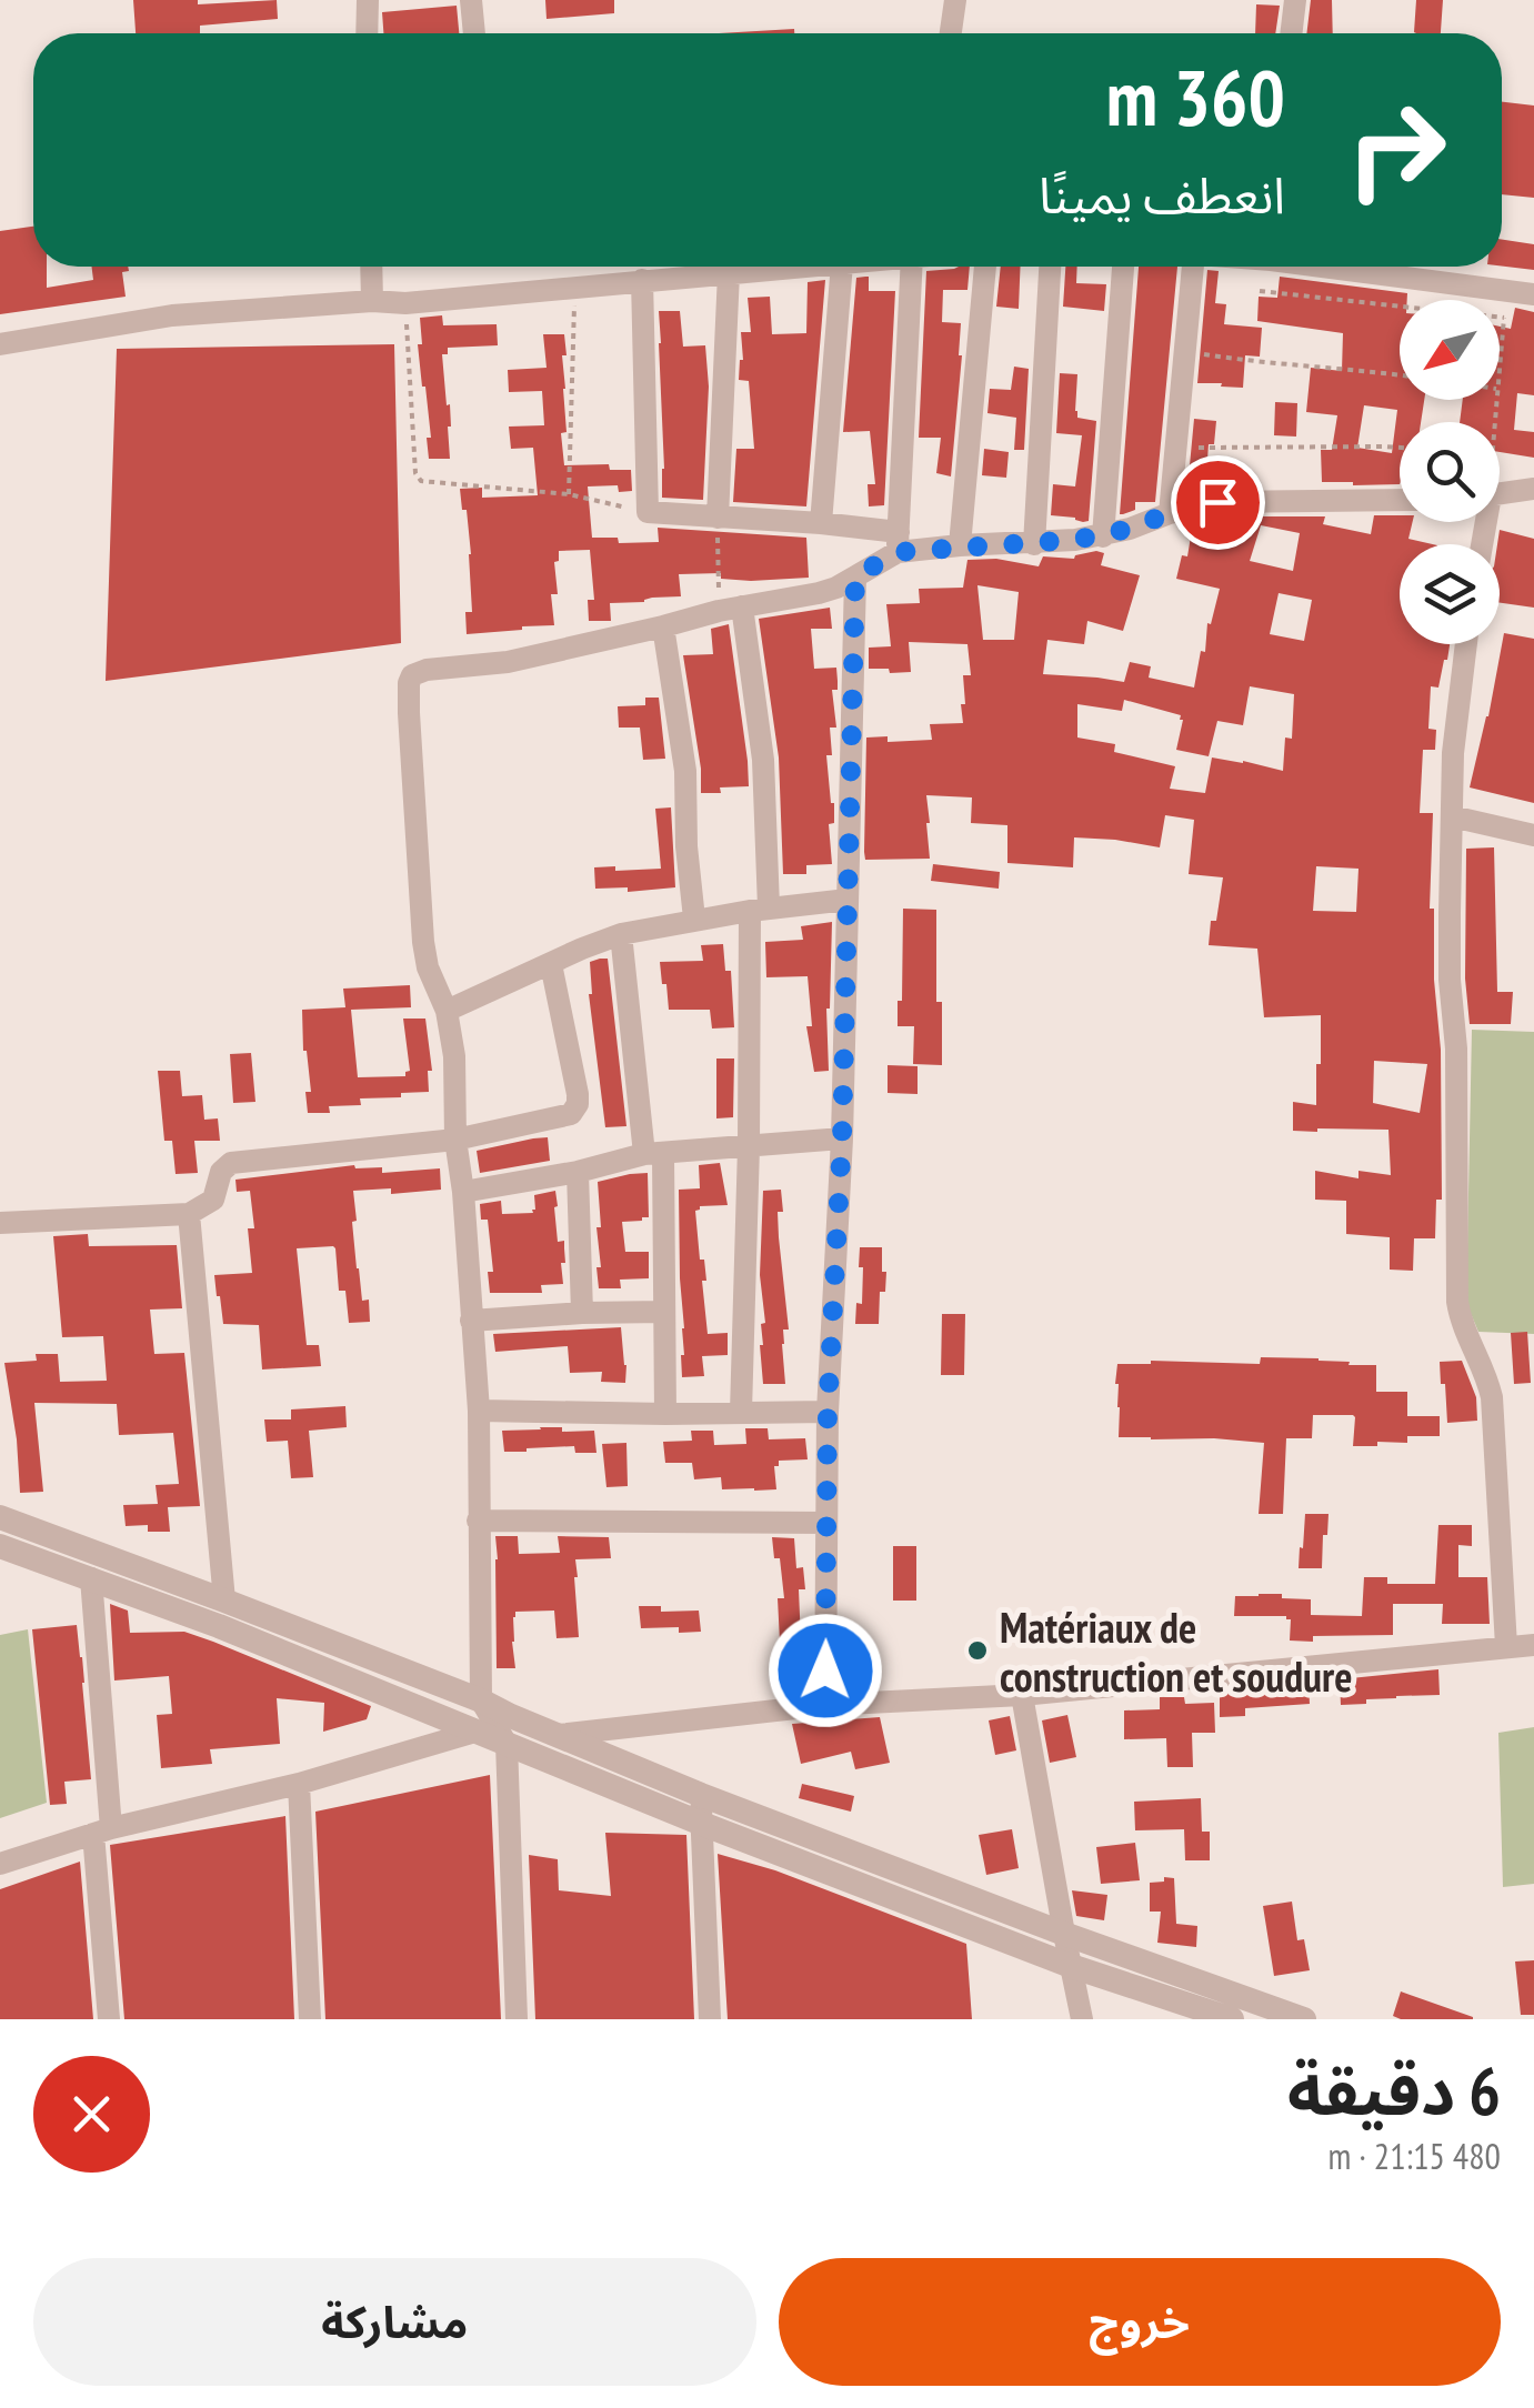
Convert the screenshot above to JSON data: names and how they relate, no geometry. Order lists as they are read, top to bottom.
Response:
{
  "places": ["Matériaux de construction et soudure"],
  "north": "bottom left",
  "page": {
    "turn": ["360 m", "انعطف يمينًا"],
    "heading": ["6 دقيقة", "480 m · 21:15"],
    "buttons": ["خروج", "مشاركة"]
  }
}
